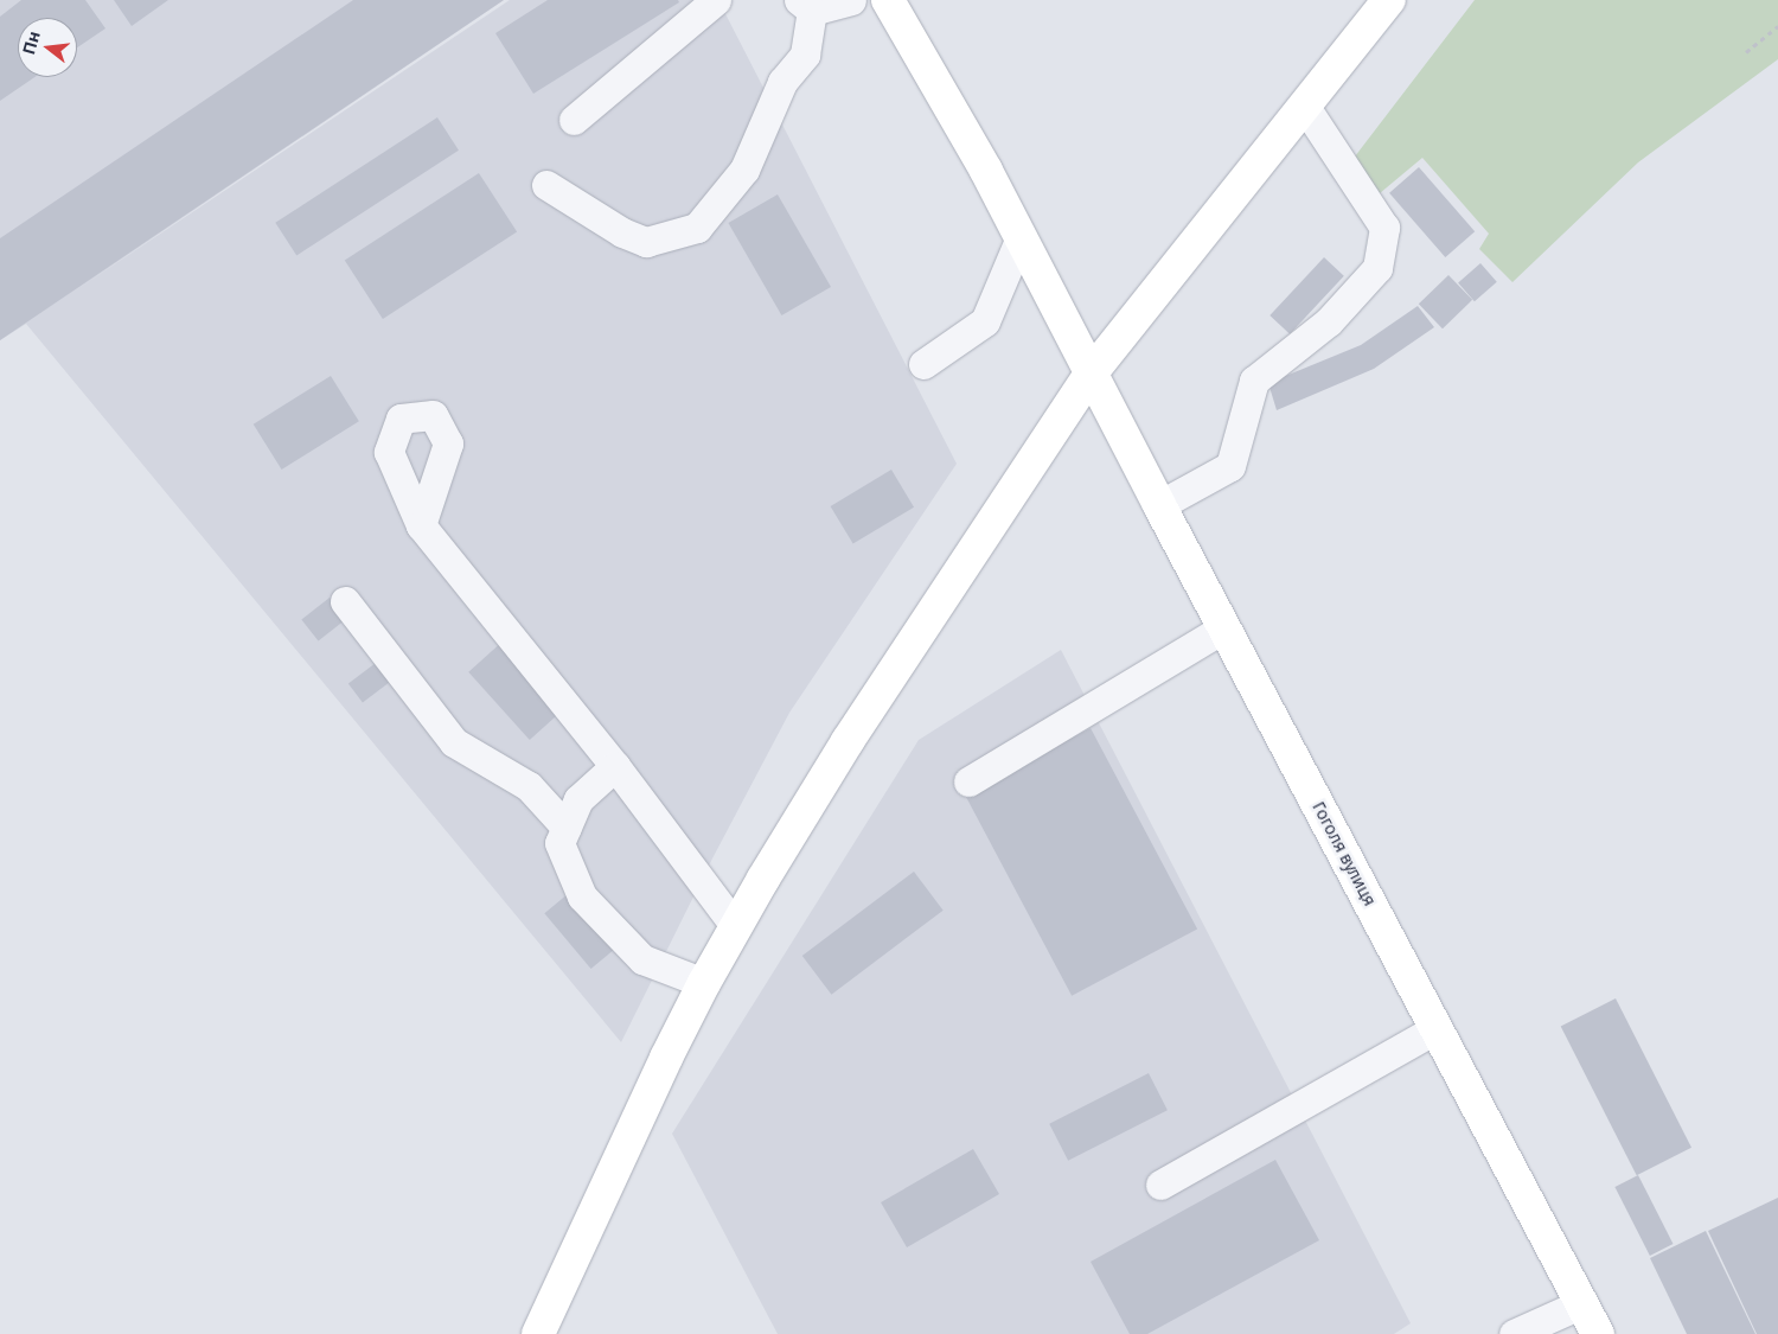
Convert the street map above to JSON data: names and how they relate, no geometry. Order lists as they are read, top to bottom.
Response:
{
  "streets": {
    "main road": ["Гоголя вулиця"]
  },
  "north": "left"
}
